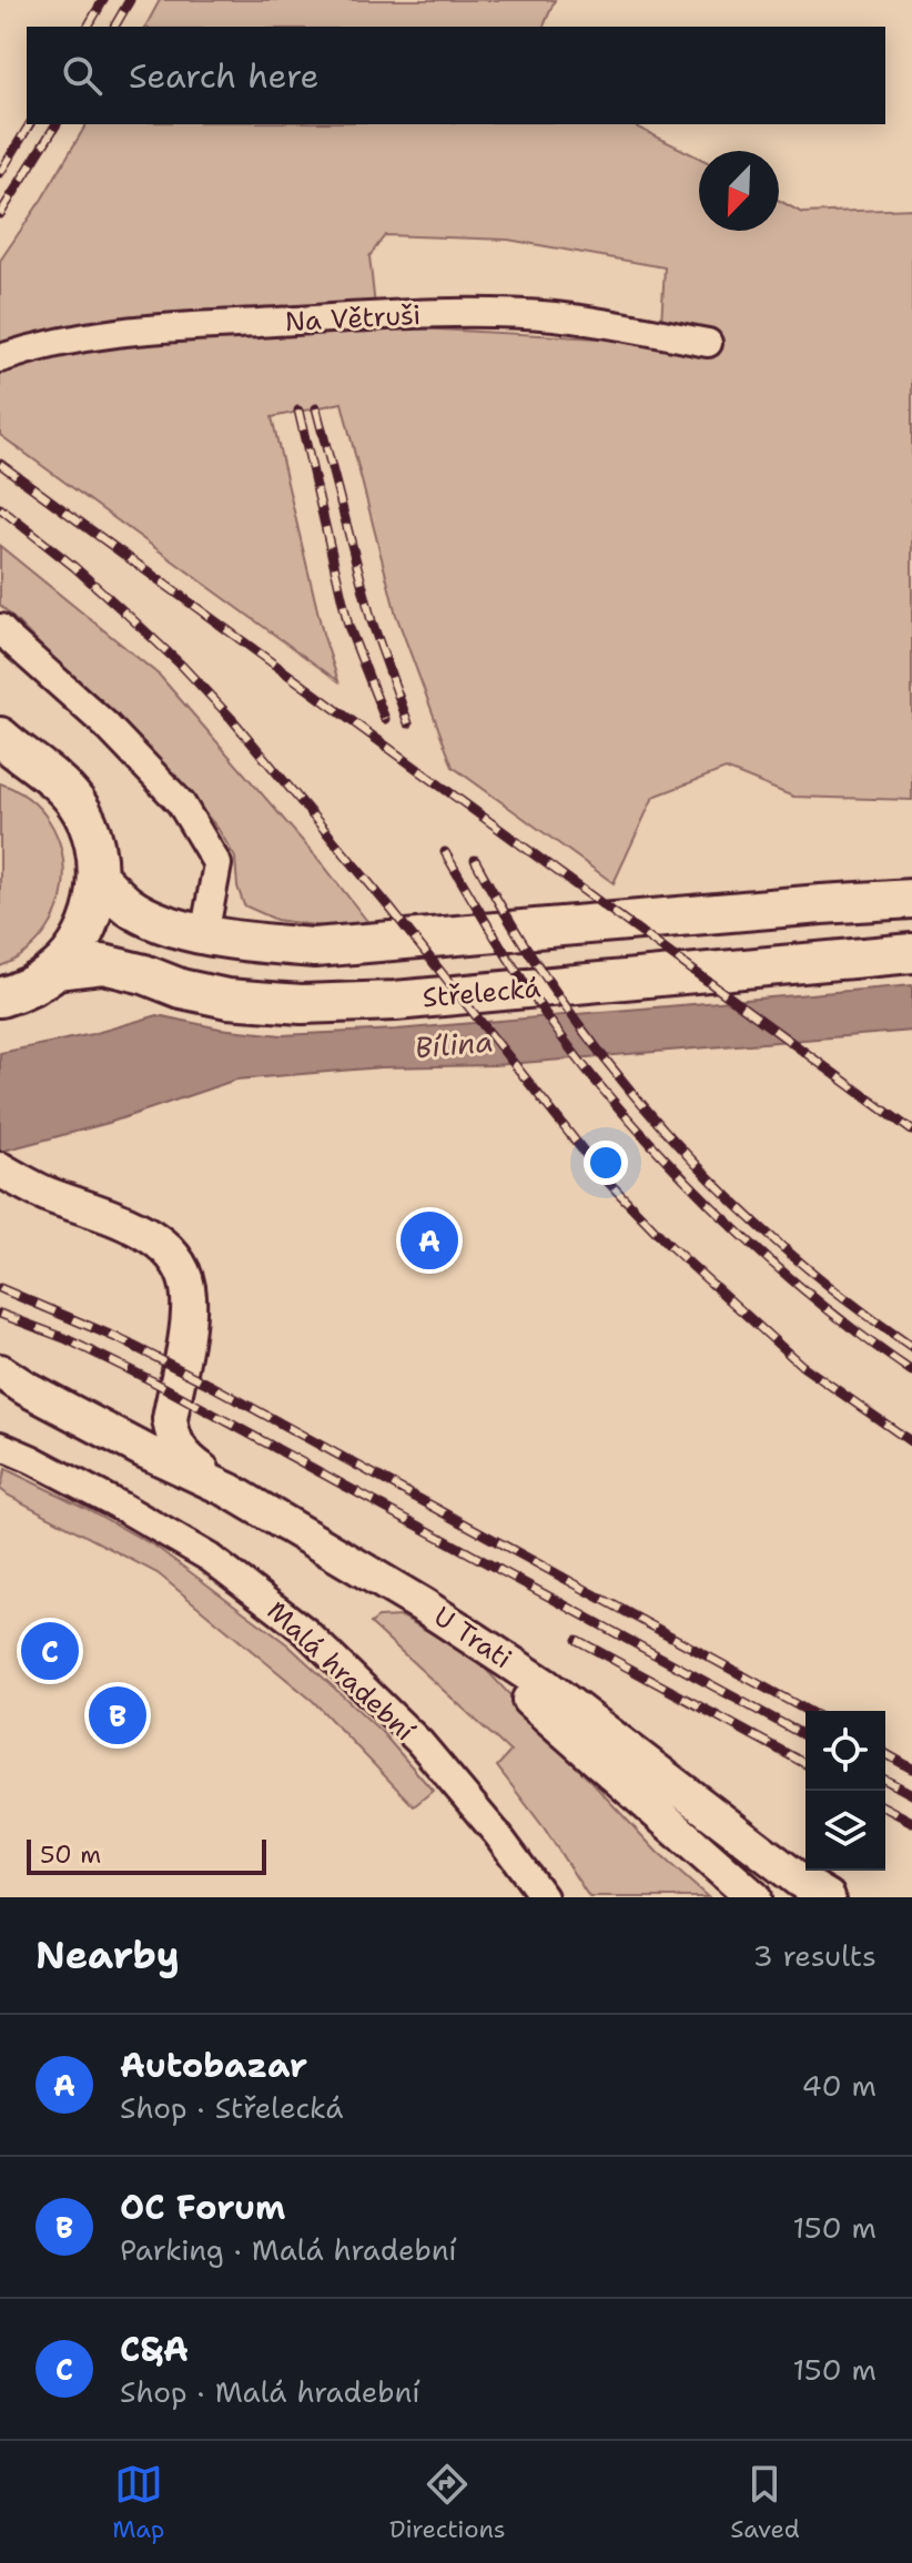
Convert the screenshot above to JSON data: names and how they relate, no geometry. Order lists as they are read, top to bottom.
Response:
{
  "streets": {
    "main road": ["Střelecká"],
    "street": ["Na Větruši", "U Trati", "Malá hradební"]
  },
  "water": ["Bílina"],
  "scale_bar": "50 m",
  "north": "bottom left",
  "page": {
    "search": "Search here",
    "pins": ["A", "C", "B"],
    "scale": "50 m",
    "heading": ["Nearby", "3 results"],
    "list": [
      {
        "mark": "A",
        "name": "Autobazar",
        "note": "Shop · Střelecká",
        "value": "40 m"
      },
      {
        "mark": "B",
        "name": "OC Forum",
        "note": "Parking · Malá hradební",
        "value": "150 m"
      },
      {
        "mark": "C",
        "name": "C&A",
        "note": "Shop · Malá hradební",
        "value": "150 m"
      }
    ],
    "nav": ["Map", "Directions", "Saved"]
  }
}
